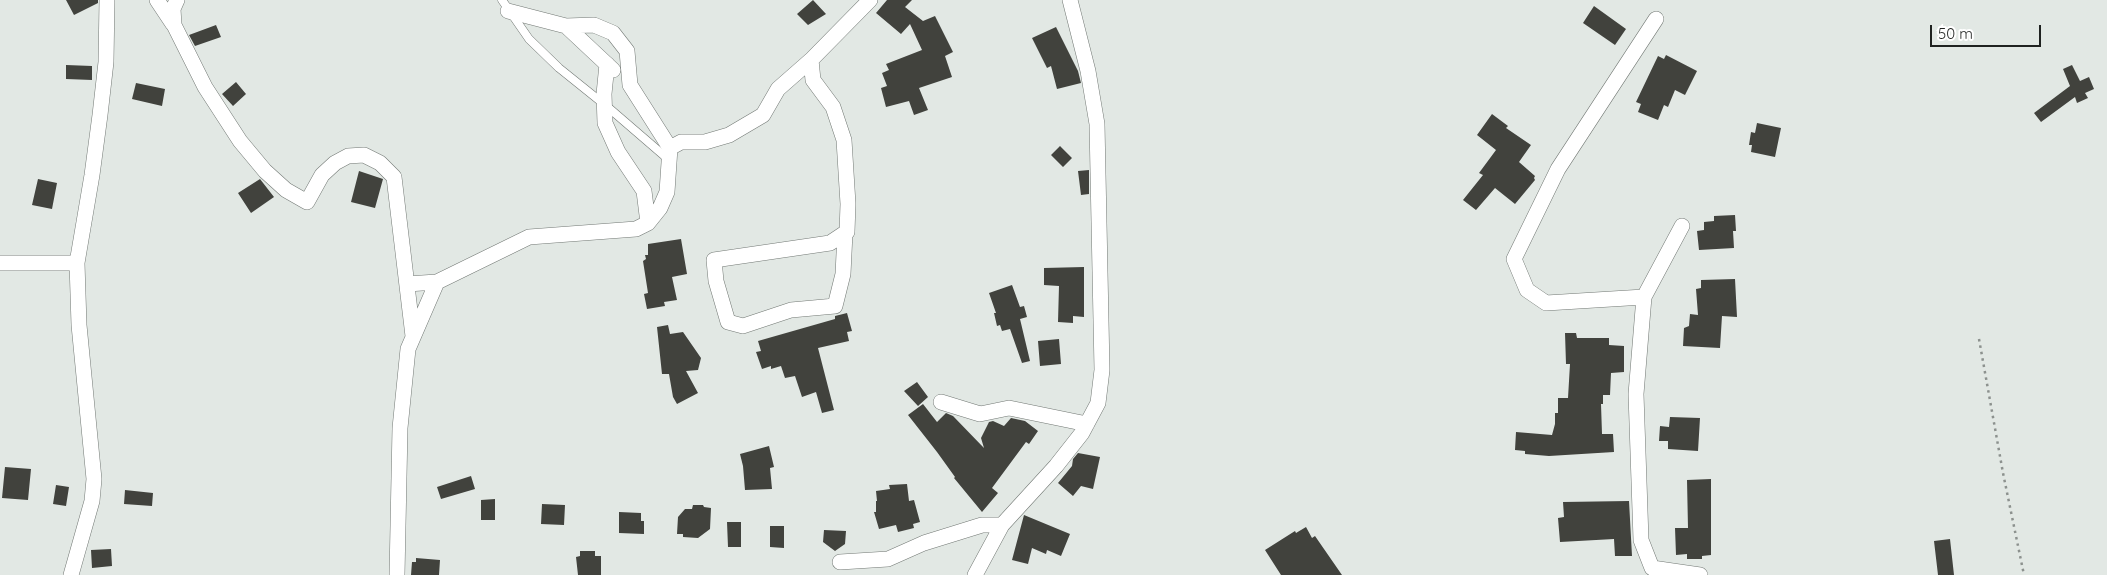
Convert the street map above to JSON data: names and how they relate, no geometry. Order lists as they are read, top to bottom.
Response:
{
  "scale_bar": "50 m"
}
